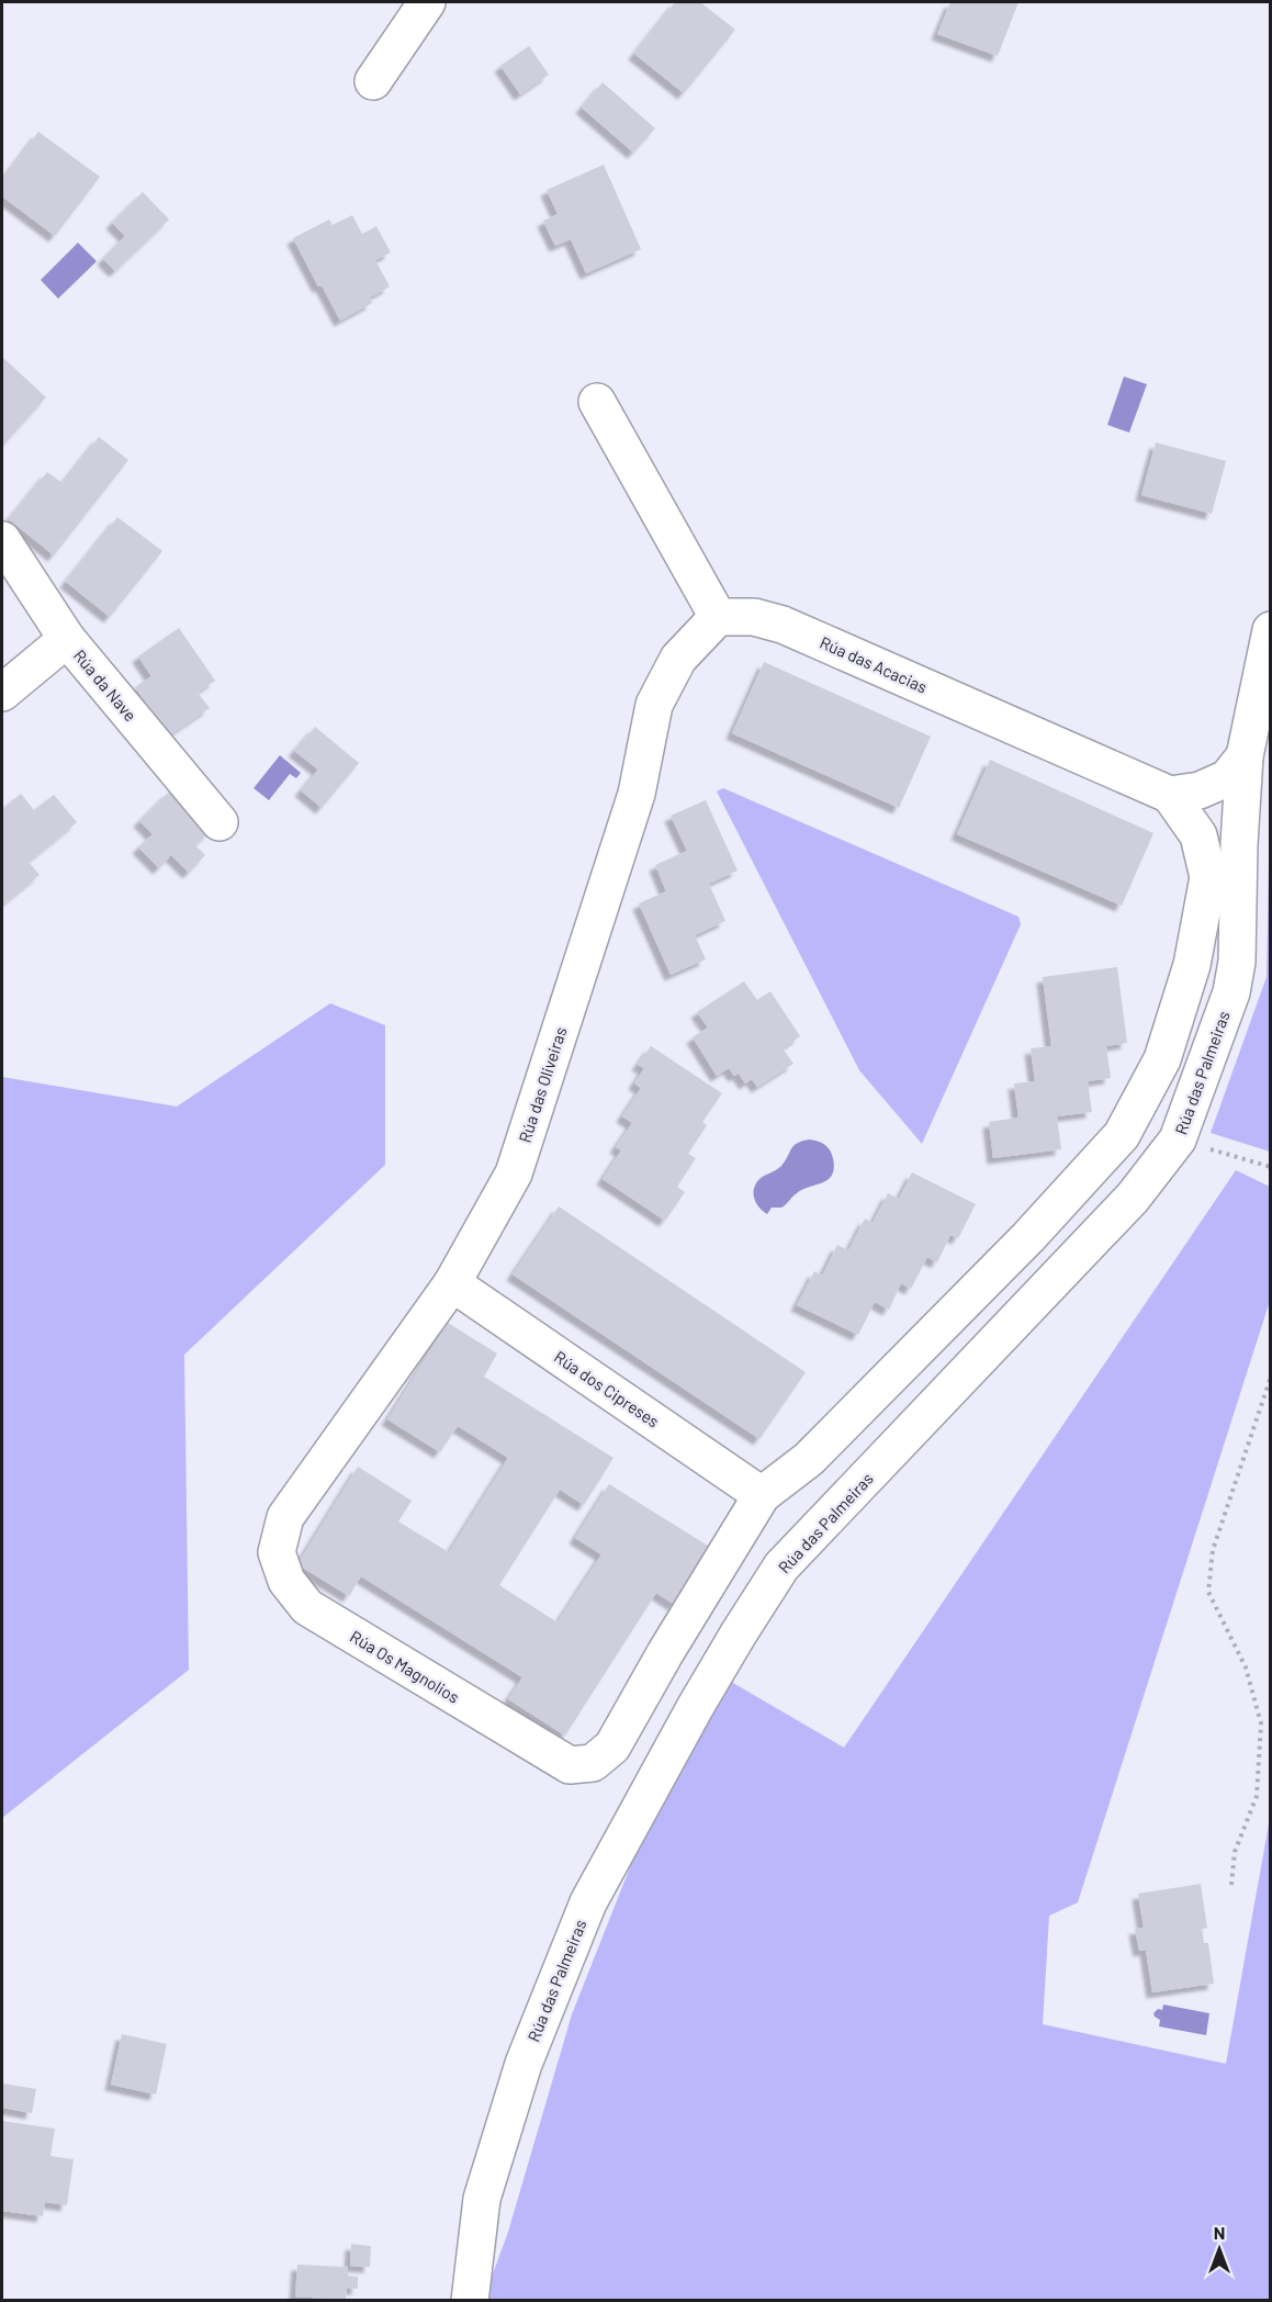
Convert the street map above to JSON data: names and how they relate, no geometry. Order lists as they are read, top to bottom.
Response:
{
  "streets": {
    "street": [
      "Rúa das Acacias",
      "Rúa da Nave",
      "Rúa das Palmeiras",
      "Rúa das Oliveiras",
      "Rúa dos Cipreses",
      "Rúa Os Magnolios"
    ]
  },
  "crossings": [
    ["Rúa das Acacias", "Rúa das Oliveiras"],
    ["Rúa das Oliveiras", "Rúa dos Cipreses"],
    ["Rúa das Oliveiras", "Rúa Os Magnolios"],
    ["Rúa dos Cipreses", "Rúa Os Magnolios"]
  ],
  "north": "top"
}
